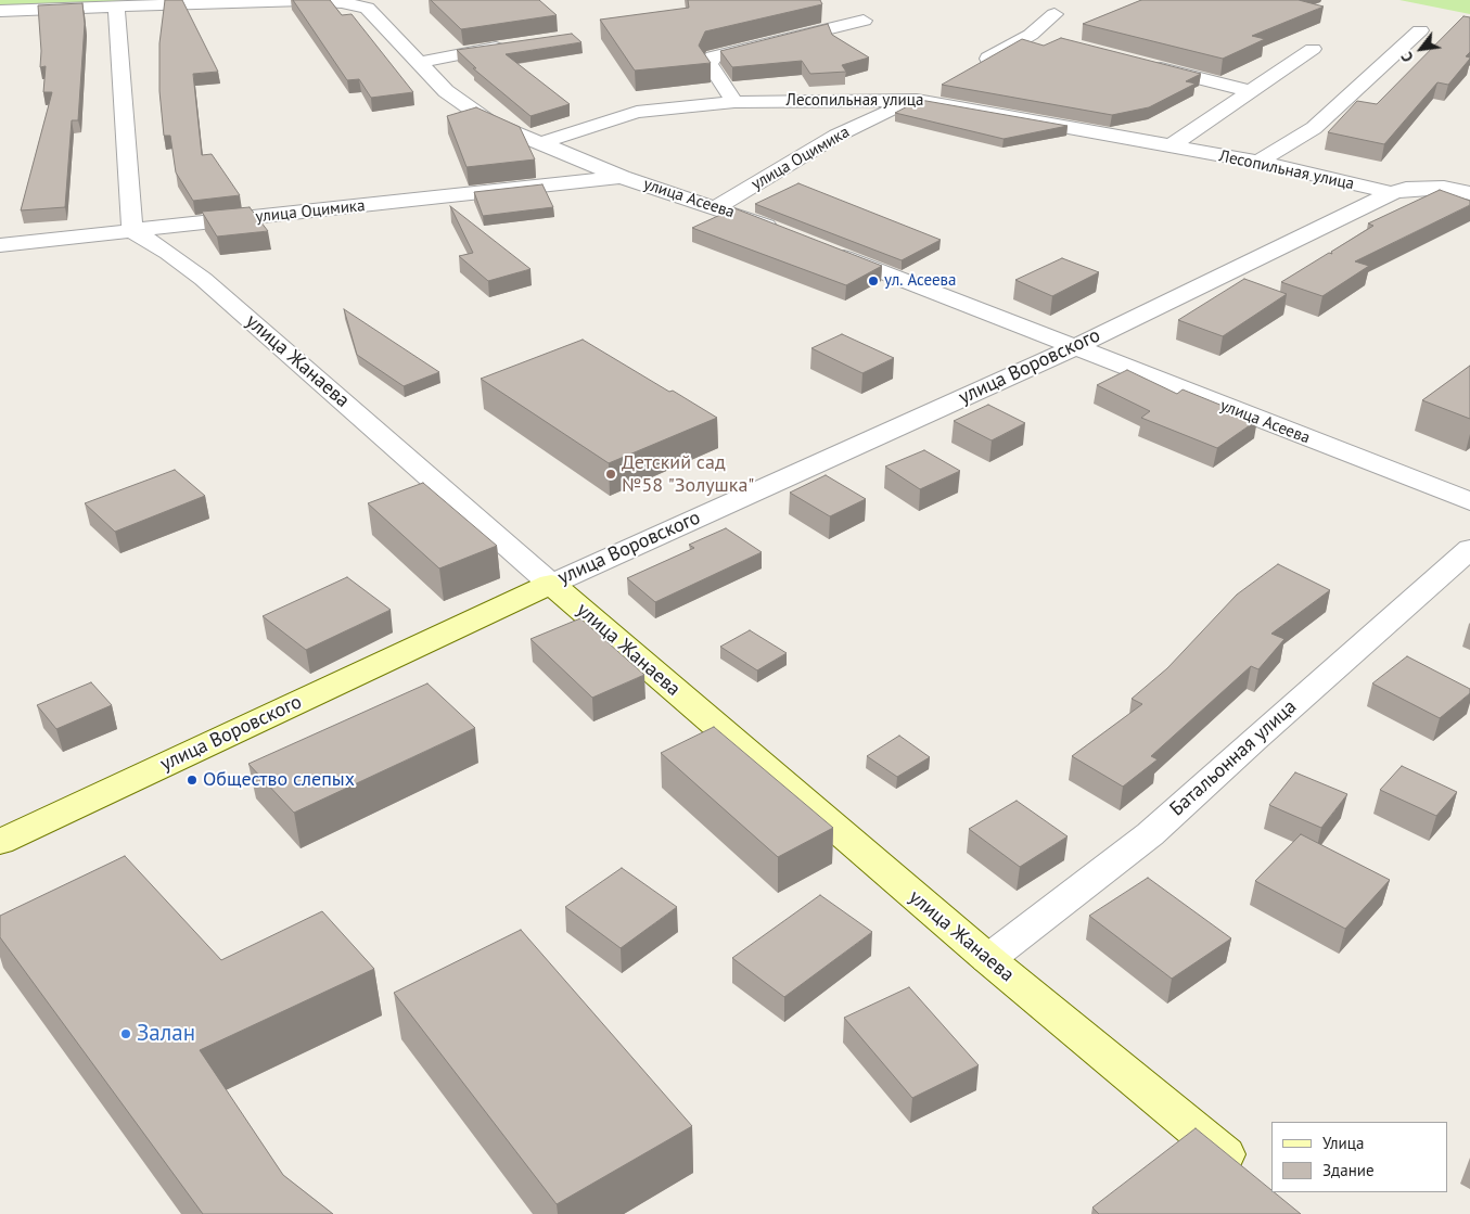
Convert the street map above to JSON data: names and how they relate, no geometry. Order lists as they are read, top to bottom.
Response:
{
  "streets": {
    "street": [
      "Лесопильная улица",
      "улица Оцимика",
      "улица Асеева",
      "улица Жанаева",
      "улица Воровского",
      "Батальонная улица"
    ]
  },
  "crossings": [
    ["Лесопильная улица", "улица Оцимика"],
    ["Лесопильная улица", "улица Асеева"],
    ["Лесопильная улица", "улица Воровского"],
    ["улица Оцимика", "улица Асеева"],
    ["улица Оцимика", "улица Жанаева"],
    ["улица Асеева", "улица Воровского"],
    ["улица Жанаева", "улица Воровского"],
    ["улица Жанаева", "Батальонная улица"]
  ],
  "places": [
    "ул. Асеева",
    "Детский сад №58 \"Золушка\"",
    "Общество слепых",
    "Залан"
  ],
  "legend": ["Улица", "Здание"],
  "north": "bottom left"
}
